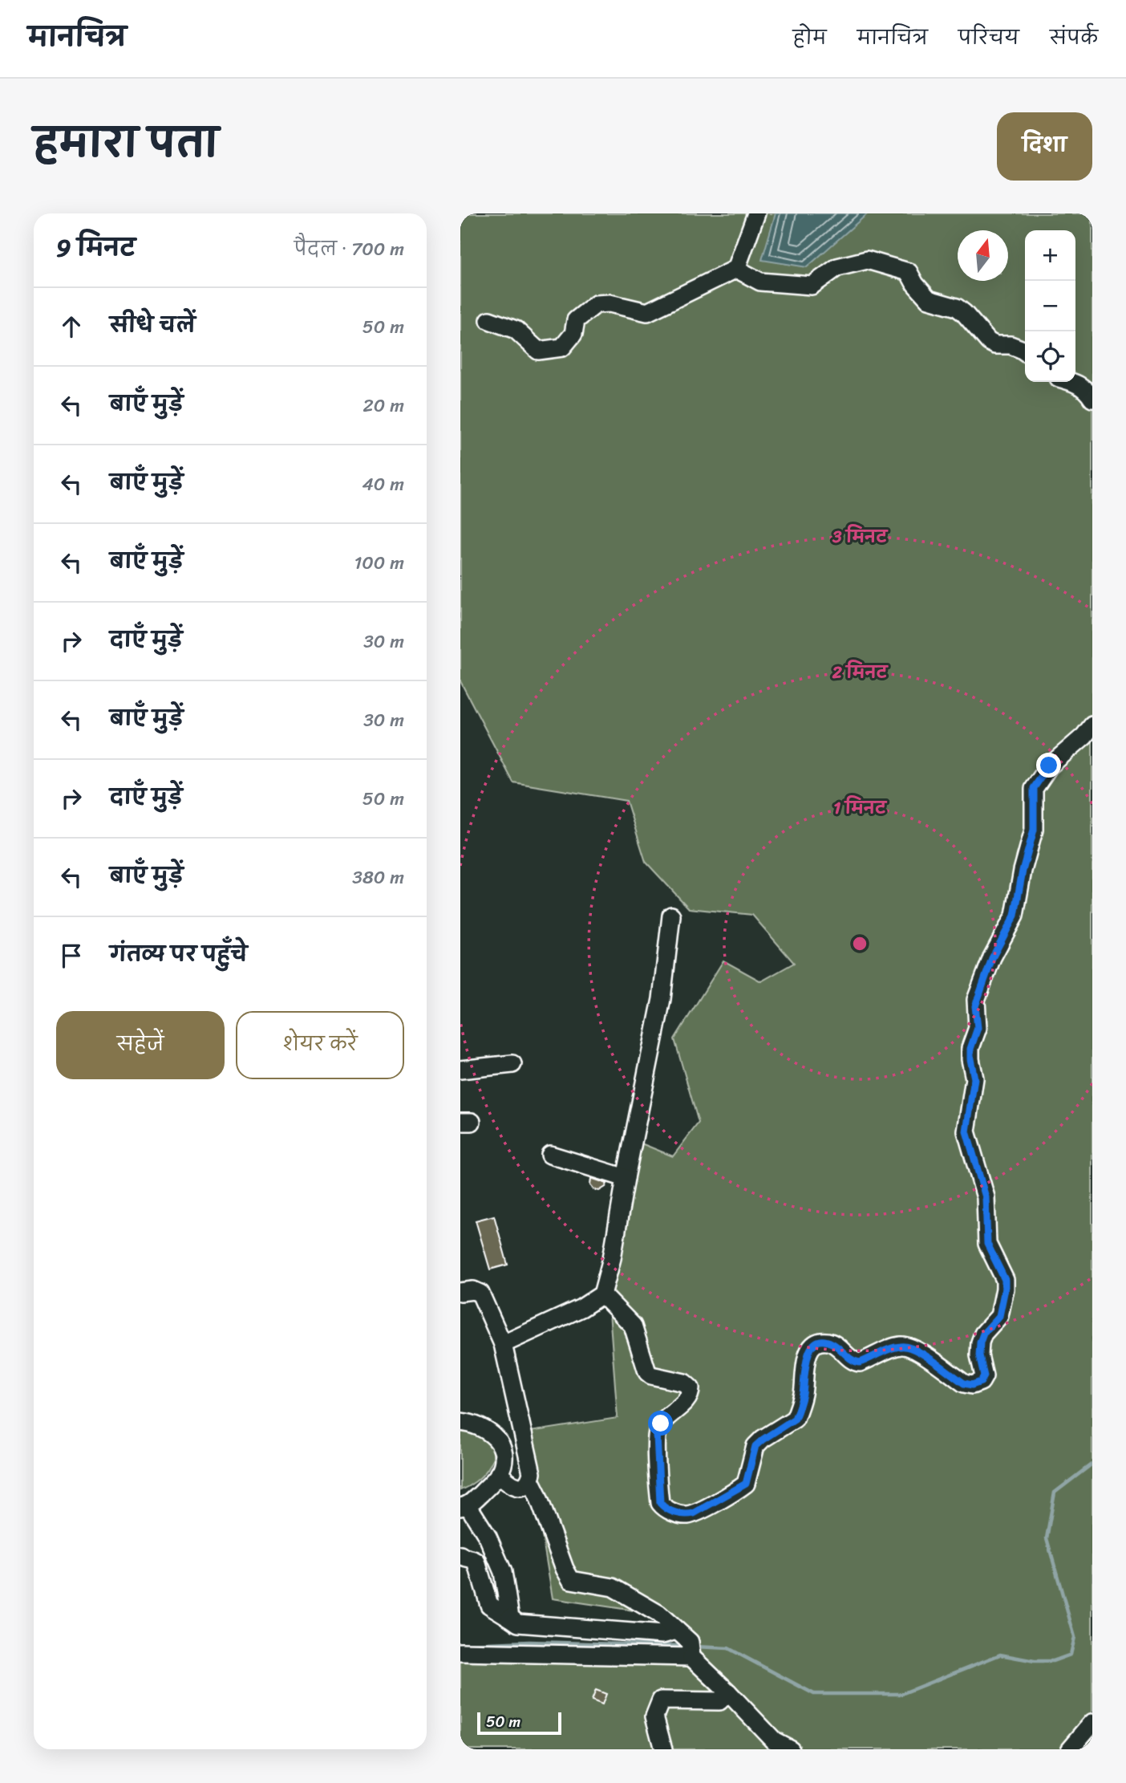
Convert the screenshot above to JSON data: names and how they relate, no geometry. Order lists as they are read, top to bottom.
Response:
{
  "scale_bar": "50 m",
  "north": "top",
  "page": {
    "header": "मानचित्र",
    "nav": [
      "होम",
      "मानचित्र",
      "परिचय",
      "संपर्क"
    ],
    "title": "हमारा पता",
    "buttons": [
      "दिशा",
      ["सहेजें", "शेयर करें"]
    ],
    "heading": ["9 मिनट", "पैदल · 700 m"],
    "map_buttons": ["+", "−"],
    "list": [
      ["सीधे चलें", "50 m"],
      ["बाएँ मुड़ें", "20 m"],
      ["बाएँ मुड़ें", "40 m"],
      ["बाएँ मुड़ें", "100 m"],
      ["दाएँ मुड़ें", "30 m"],
      ["बाएँ मुड़ें", "30 m"],
      ["दाएँ मुड़ें", "50 m"],
      ["बाएँ मुड़ें", "380 m"],
      "गंतव्य पर पहुँचे"
    ],
    "scale": "50 m"
  },
  "rings": ["3 मिनट", "2 मिनट", "1 मिनट"]
}
